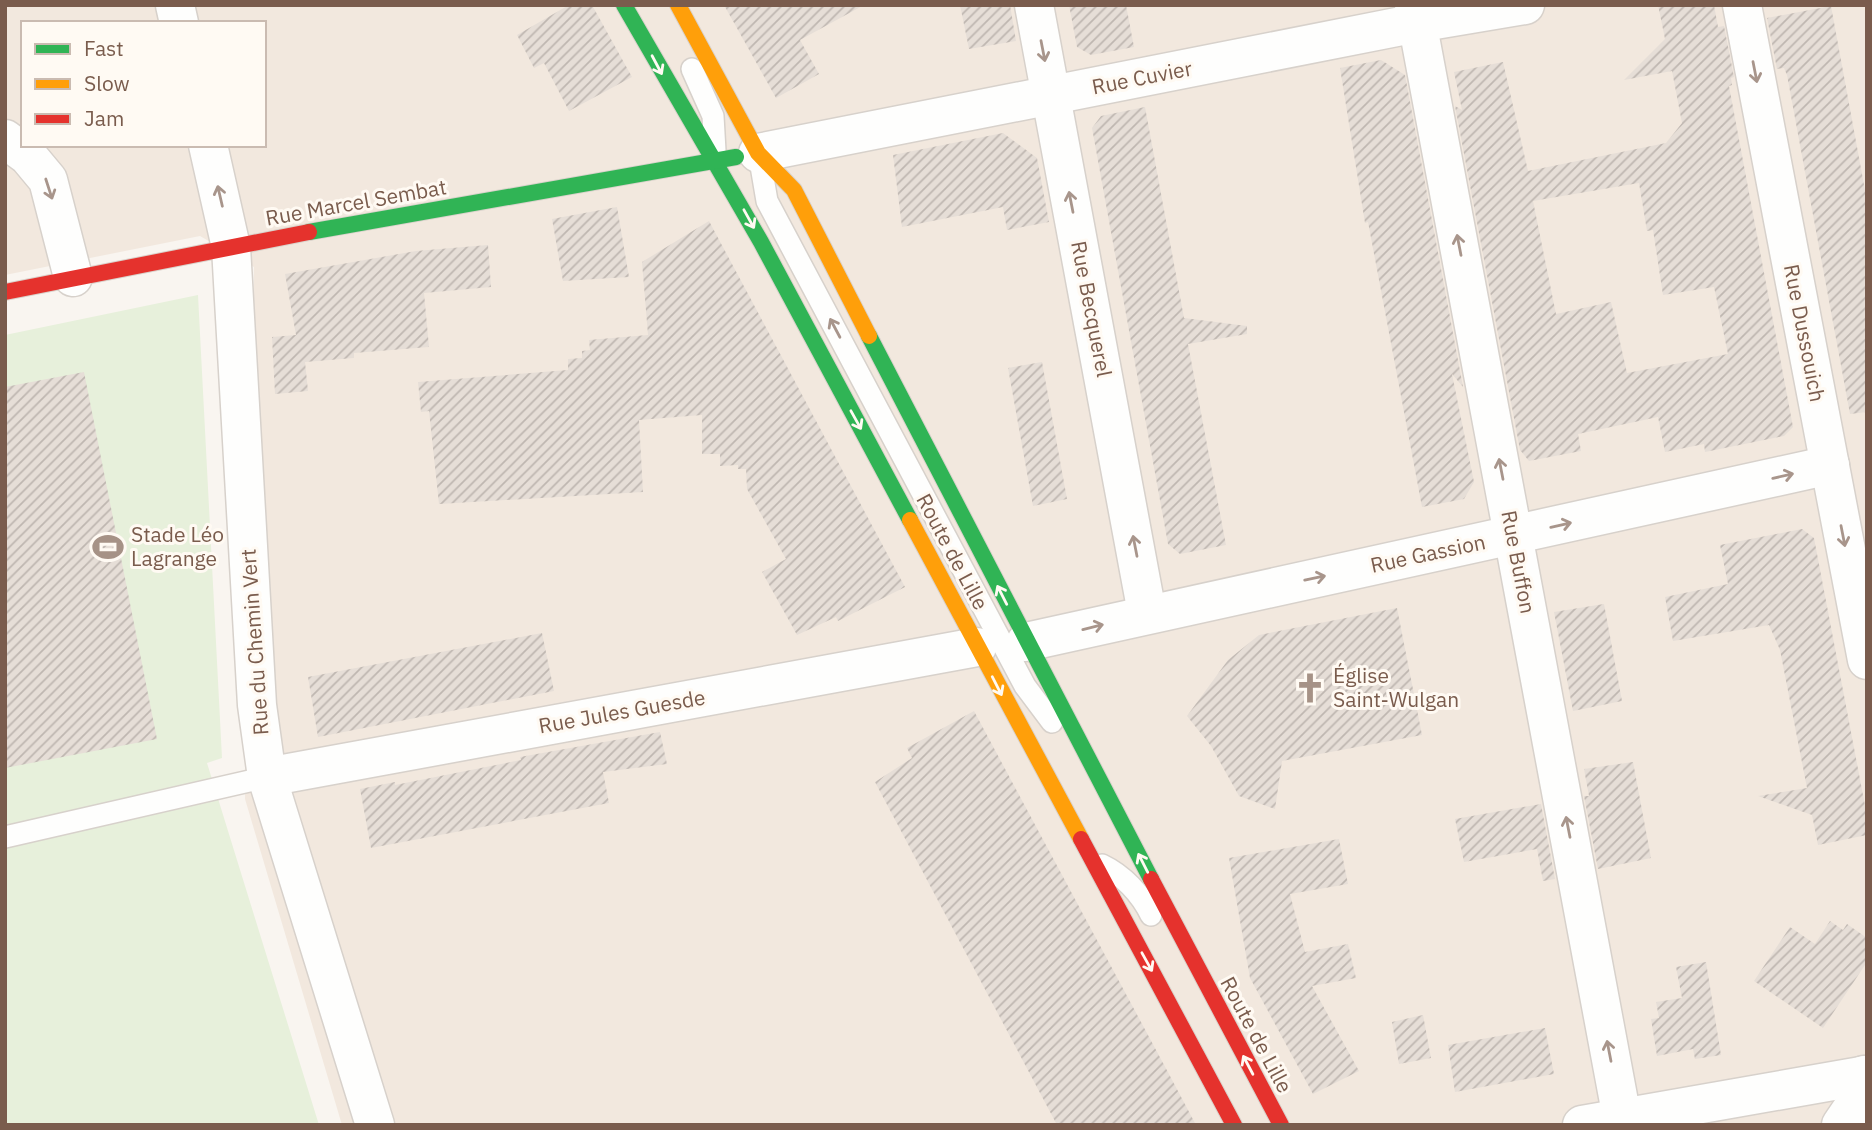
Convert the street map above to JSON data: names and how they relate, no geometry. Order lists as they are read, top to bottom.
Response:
{
  "streets": {
    "main road": ["Rue Marcel Sembat", "Route de Lille"],
    "street": [
      "Rue Cuvier",
      "Rue Becquerel",
      "Rue Dussouich",
      "Rue Gassion",
      "Rue Buffon",
      "Rue du Chemin Vert",
      "Rue Jules Guesde"
    ]
  },
  "crossings": [
    ["Rue Cuvier", "Rue Marcel Sembat"],
    ["Rue Cuvier", "Rue Becquerel"],
    ["Rue Cuvier", "Route de Lille"],
    ["Rue Cuvier", "Rue Buffon"],
    ["Rue Marcel Sembat", "Route de Lille"],
    ["Rue Marcel Sembat", "Rue du Chemin Vert"],
    ["Rue Becquerel", "Rue Gassion"],
    ["Rue Dussouich", "Rue Gassion"],
    ["Route de Lille", "Rue Gassion"],
    ["Route de Lille", "Rue Jules Guesde"],
    ["Rue Gassion", "Rue Buffon"],
    ["Rue du Chemin Vert", "Rue Jules Guesde"]
  ],
  "one_way": ["Rue Dussouich", "Rue Gassion", "Rue Buffon"],
  "places": {
    "sports": ["Stade Léo Lagrange"],
    "church": ["Église Saint-Wulgan"]
  },
  "legend": ["Fast", "Slow", "Jam"]
}
